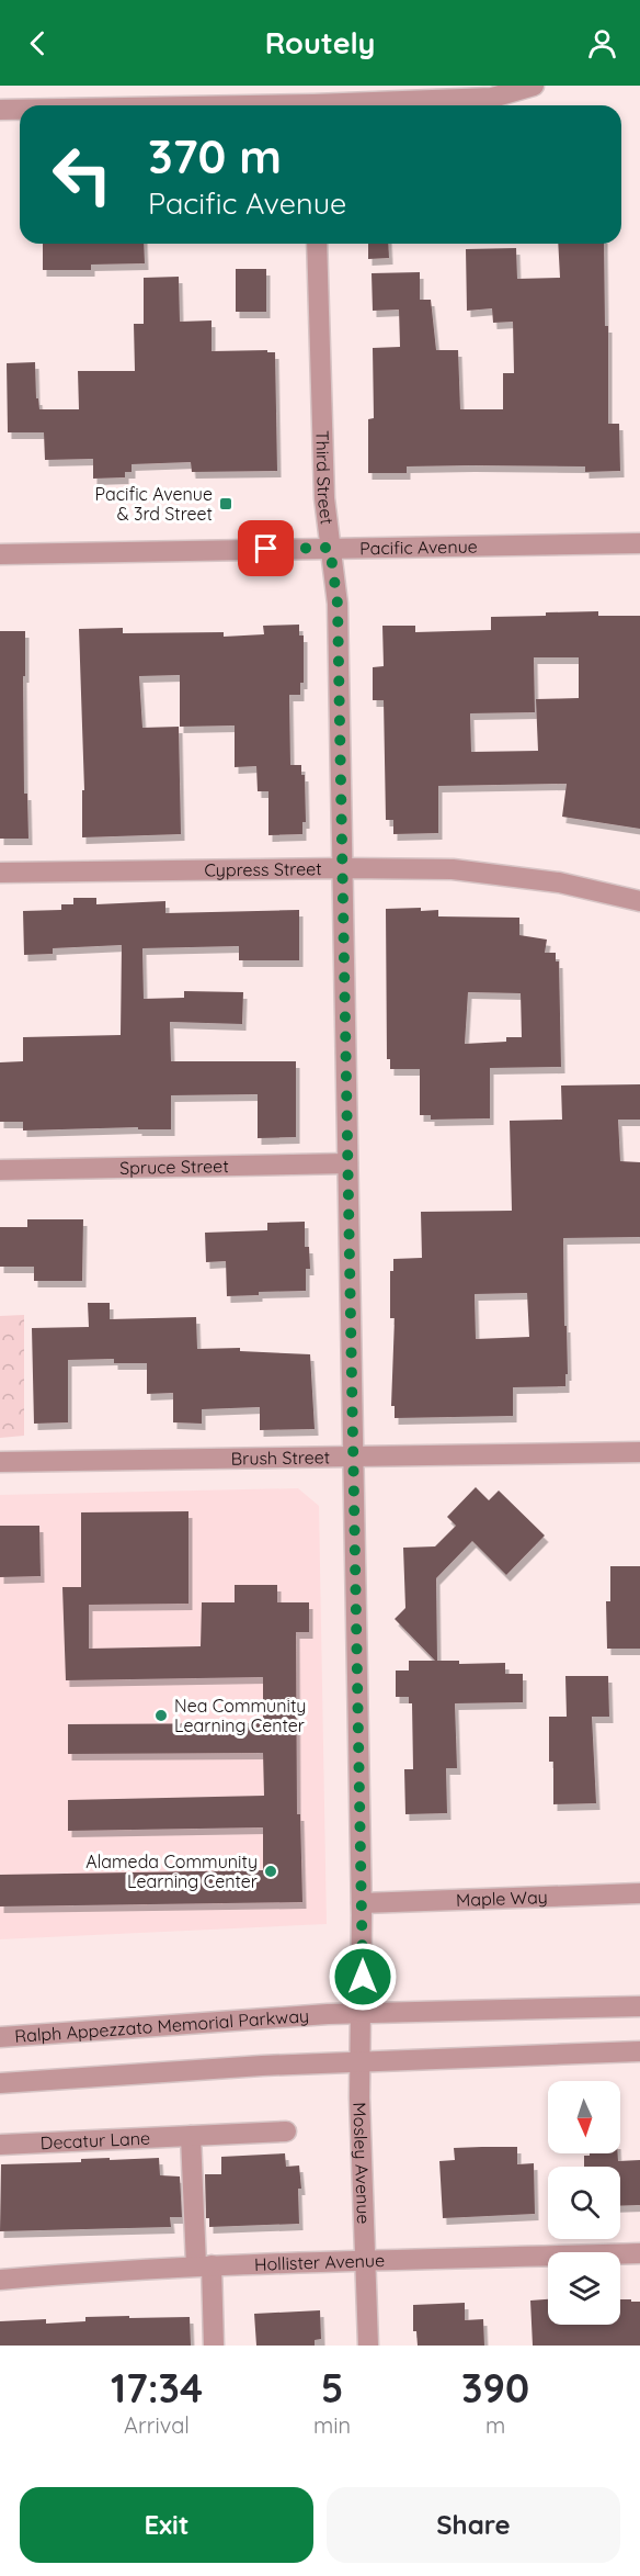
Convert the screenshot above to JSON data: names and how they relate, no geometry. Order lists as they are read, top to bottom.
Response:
{
  "streets": {
    "street": [
      "Third Street",
      "Pacific Avenue",
      "Cypress Street",
      "Spruce Street",
      "Brush Street",
      "Maple Way",
      "Ralph Appezzato Memorial Parkway",
      "Decatur Lane",
      "Mosley Avenue",
      "Hollister Avenue"
    ]
  },
  "crossings": [
    ["Third Street", "Pacific Avenue"],
    ["Third Street", "Cypress Street"],
    ["Third Street", "Spruce Street"],
    ["Third Street", "Brush Street"],
    ["Third Street", "Maple Way"],
    ["Third Street", "Ralph Appezzato Memorial Parkway"],
    ["Third Street", "Mosley Avenue"],
    ["Mosley Avenue", "Hollister Avenue"]
  ],
  "places": {
    "transit": ["Pacific Avenue & 3rd Street"],
    "other": ["Nea Community Learning Center", "Alameda Community Learning Center"]
  },
  "north": "bottom",
  "page": {
    "header": "Routely",
    "turn": ["370 m", "Pacific Avenue"],
    "eta": [
      "17:34",
      "Arrival",
      "5",
      "min",
      "390",
      "m"
    ],
    "buttons": ["Exit", "Share"]
  }
}
